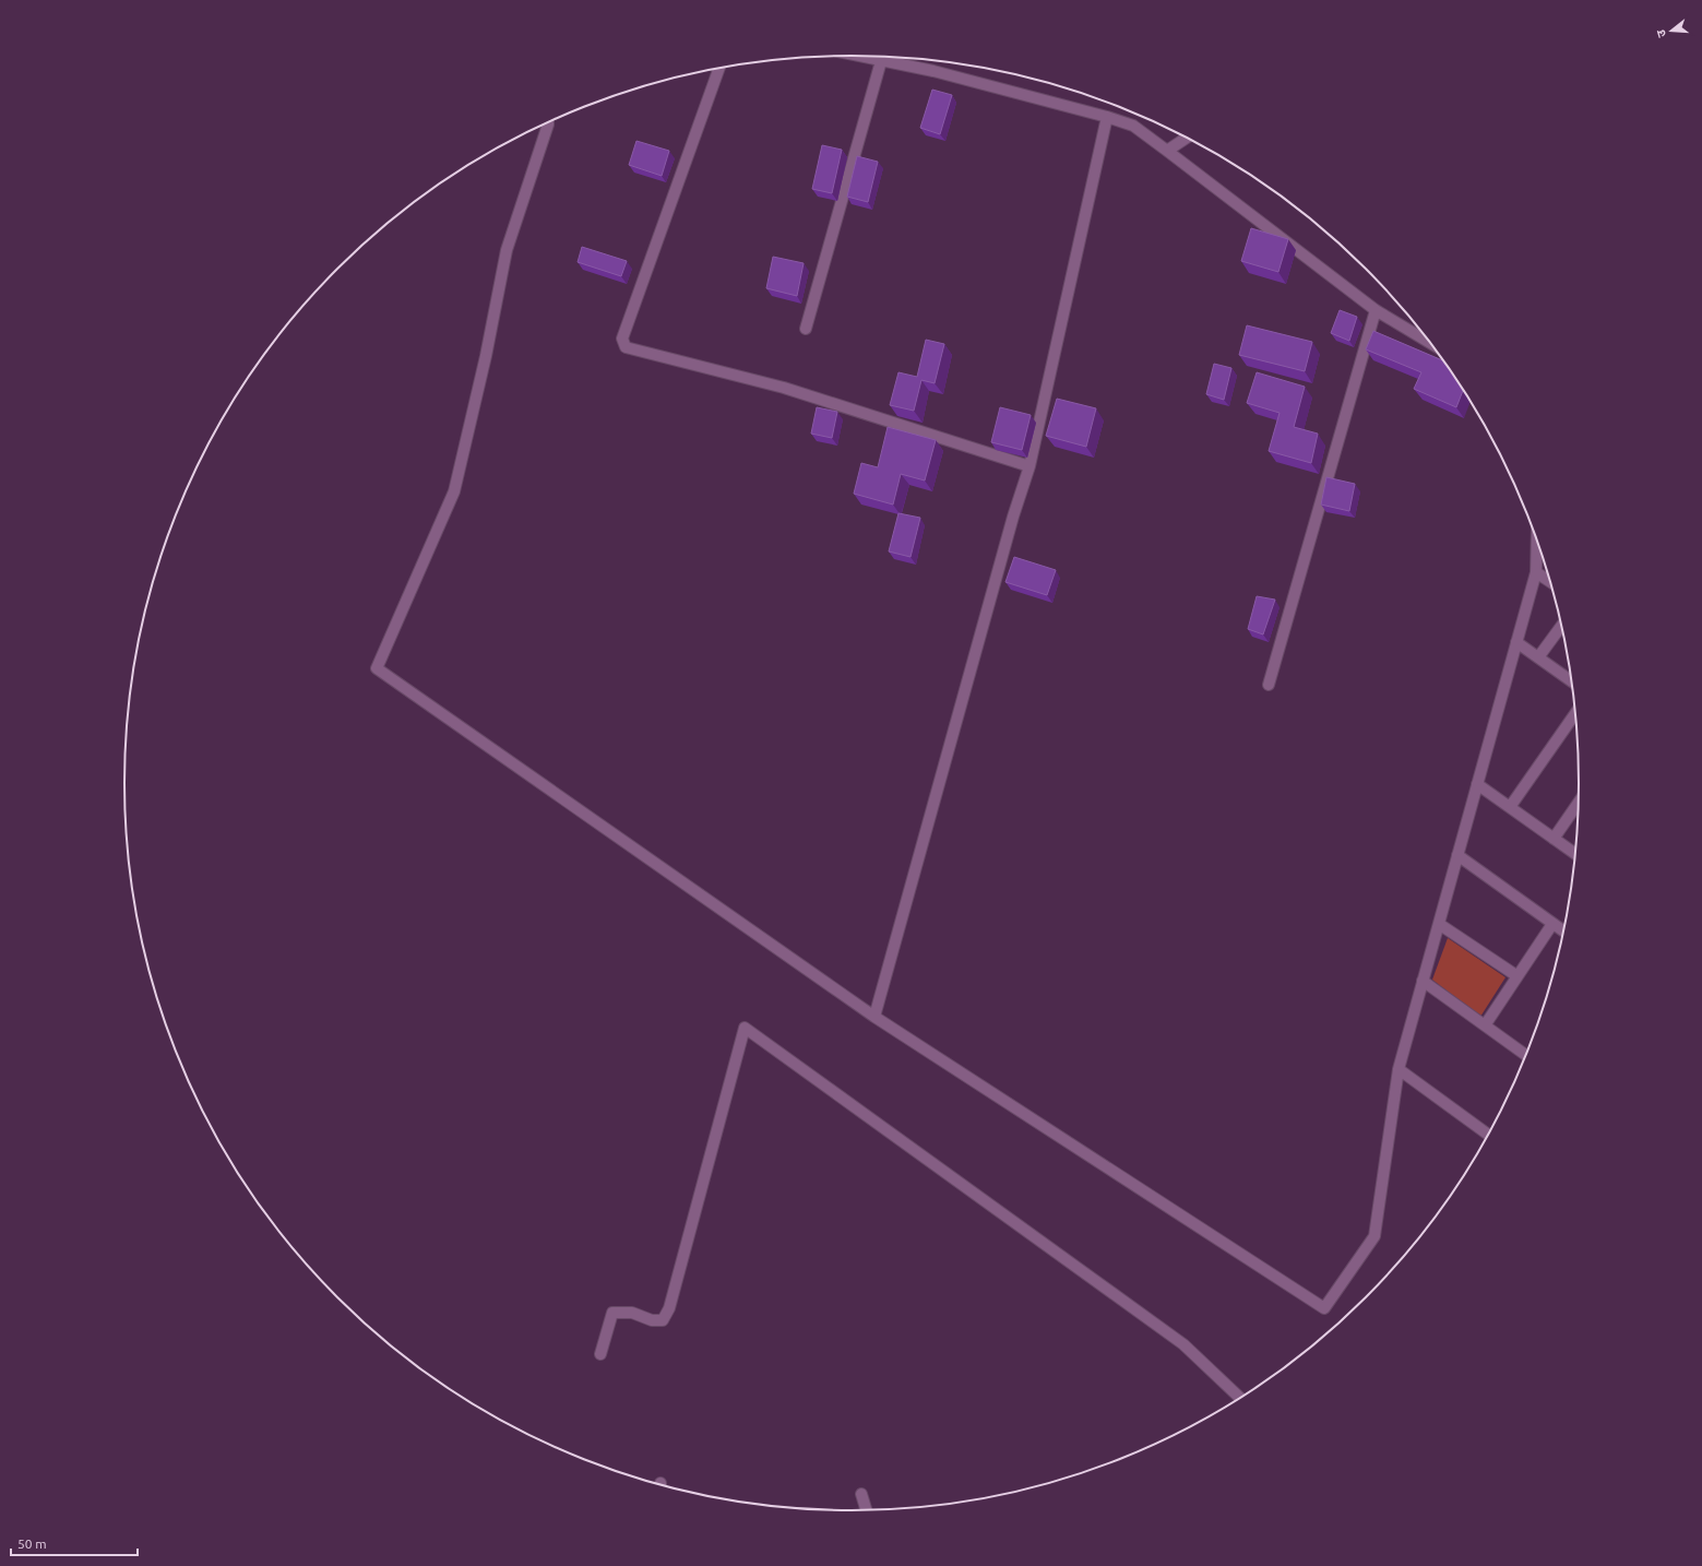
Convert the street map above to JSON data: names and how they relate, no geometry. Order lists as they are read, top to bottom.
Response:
{
  "scale_bar": "50 m",
  "north": "left"
}
